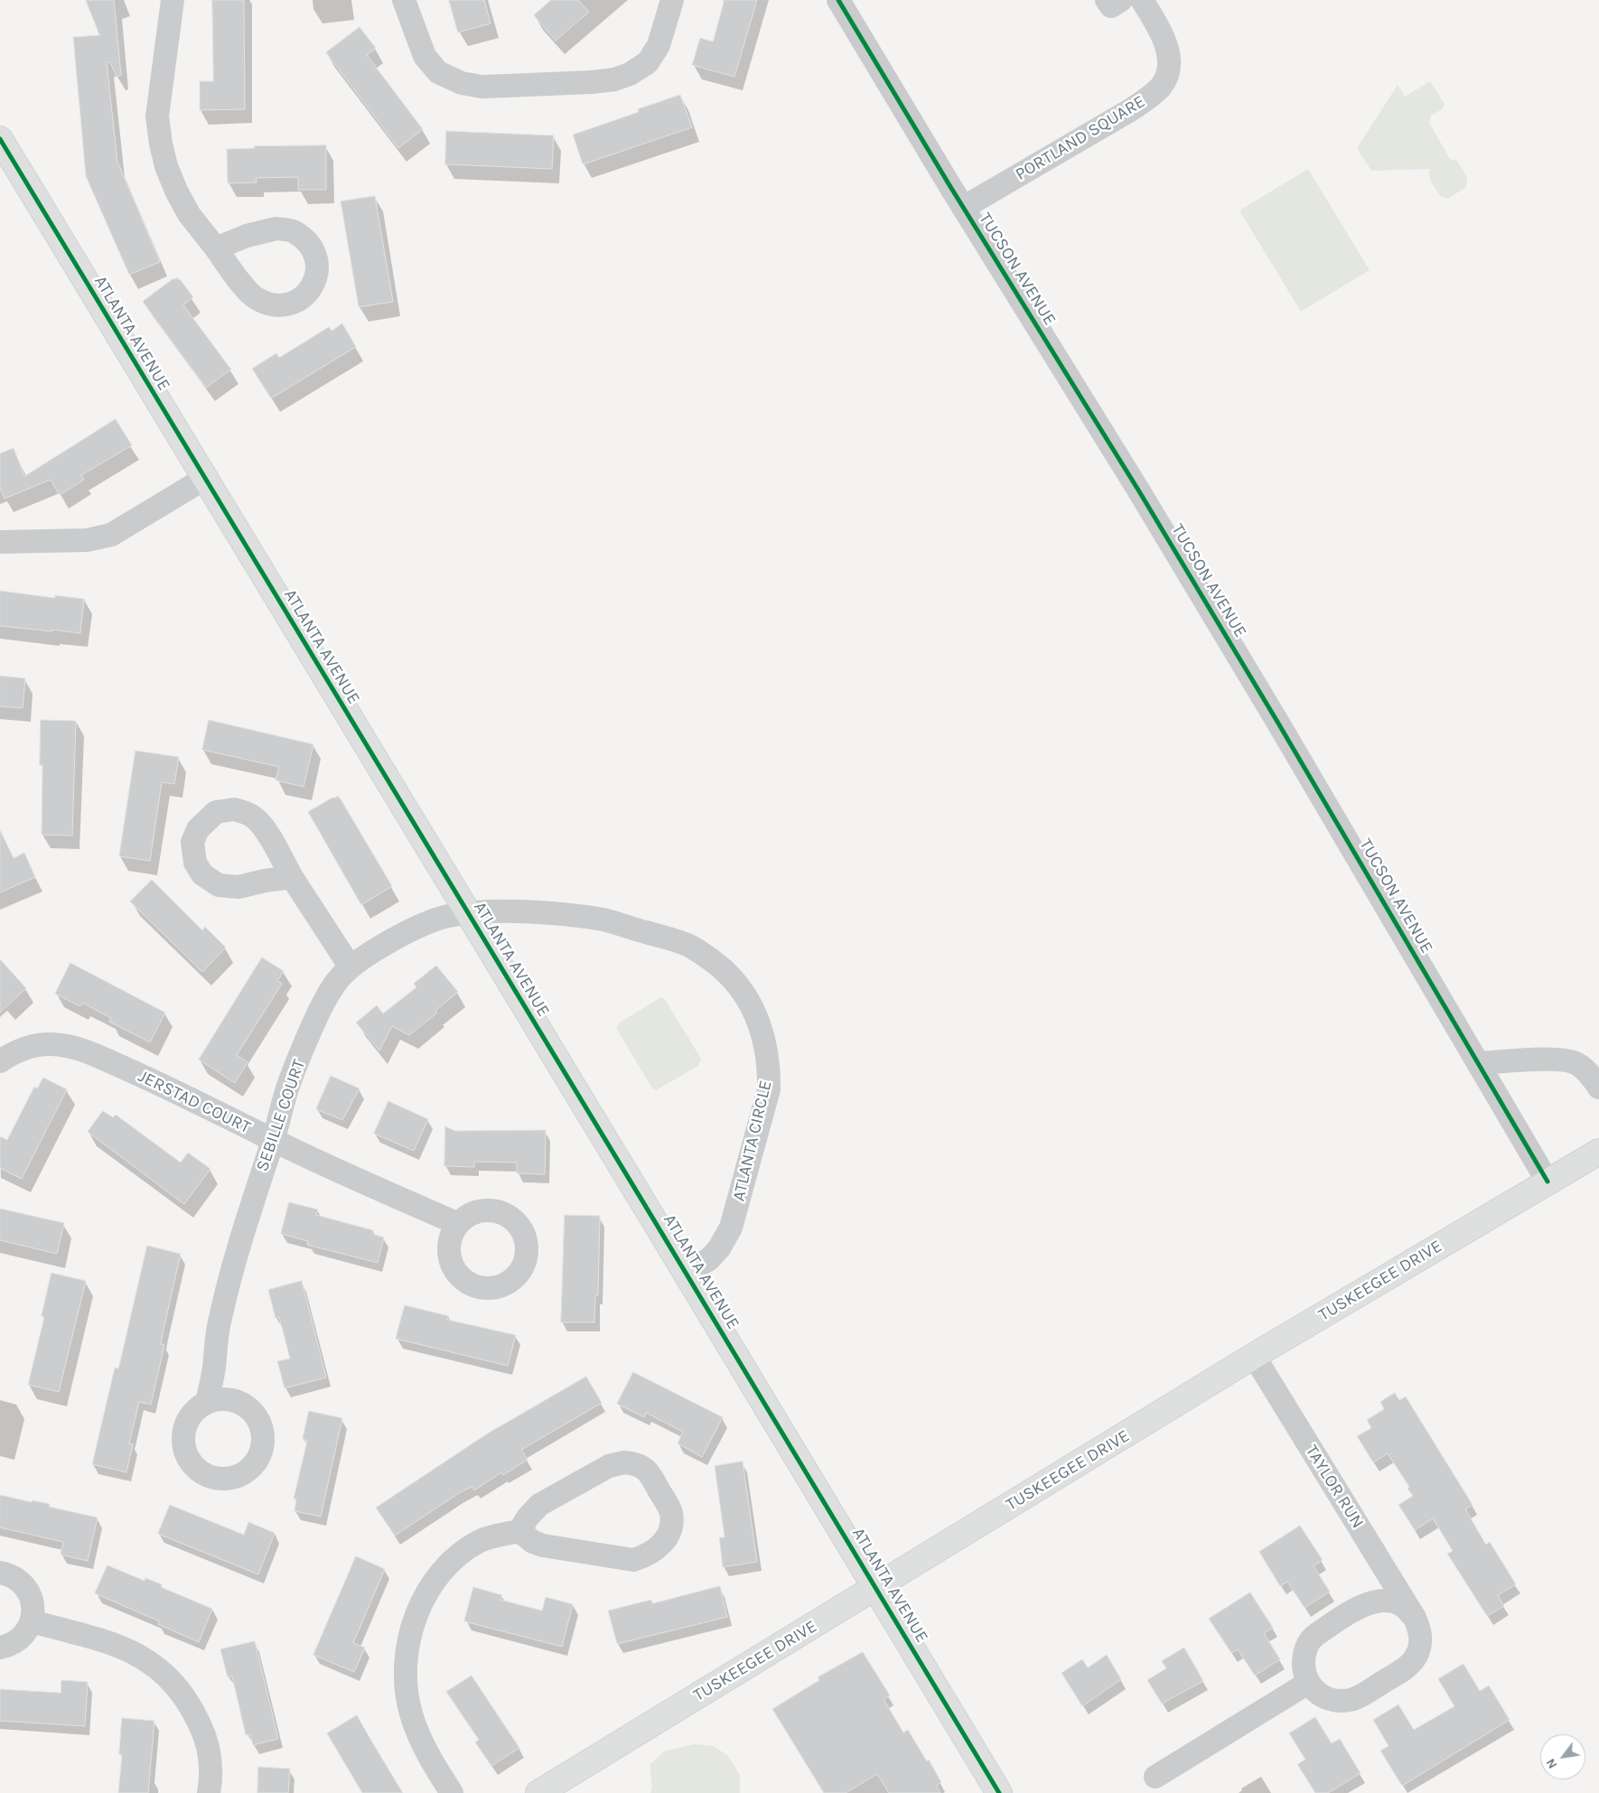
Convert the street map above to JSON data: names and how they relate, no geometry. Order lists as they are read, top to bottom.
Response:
{
  "streets": {
    "street": [
      "PORTLAND SQUARE",
      "TUCSON AVENUE",
      "ATLANTA AVENUE",
      "JERSTAD COURT",
      "SEBILLE COURT",
      "ATLANTA CIRCLE",
      "TUSKEEGEE DRIVE",
      "TAYLOR RUN"
    ]
  },
  "crossings": [
    ["PORTLAND SQUARE", "TUCSON AVENUE"],
    ["TUCSON AVENUE", "TUSKEEGEE DRIVE"],
    ["ATLANTA AVENUE", "SEBILLE COURT"],
    ["ATLANTA AVENUE", "ATLANTA CIRCLE"],
    ["ATLANTA AVENUE", "TUSKEEGEE DRIVE"],
    ["JERSTAD COURT", "SEBILLE COURT"],
    ["SEBILLE COURT", "ATLANTA CIRCLE"],
    ["TUSKEEGEE DRIVE", "TAYLOR RUN"]
  ],
  "north": "bottom left"
}
